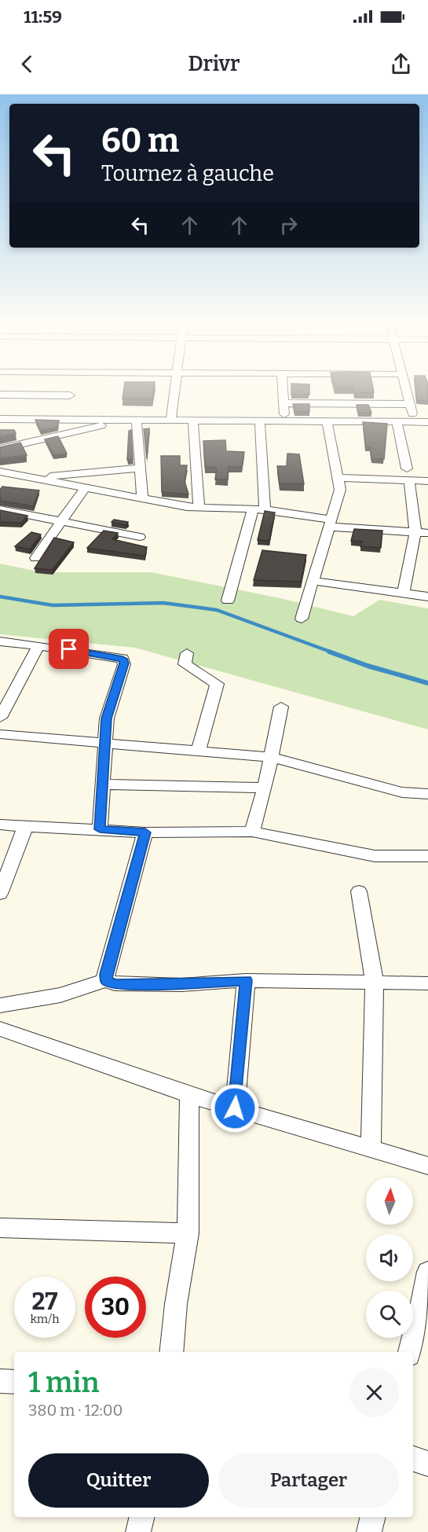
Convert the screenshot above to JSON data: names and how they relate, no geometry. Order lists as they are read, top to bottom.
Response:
{
  "north": "top",
  "page": {
    "status": "11:59",
    "header": "Drivr",
    "turn": ["60 m", "Tournez à gauche"],
    "speed": "27 km/h",
    "limit": "30",
    "heading": ["1 min", "380 m · 12:00"],
    "buttons": ["Quitter", "Partager"]
  }
}
